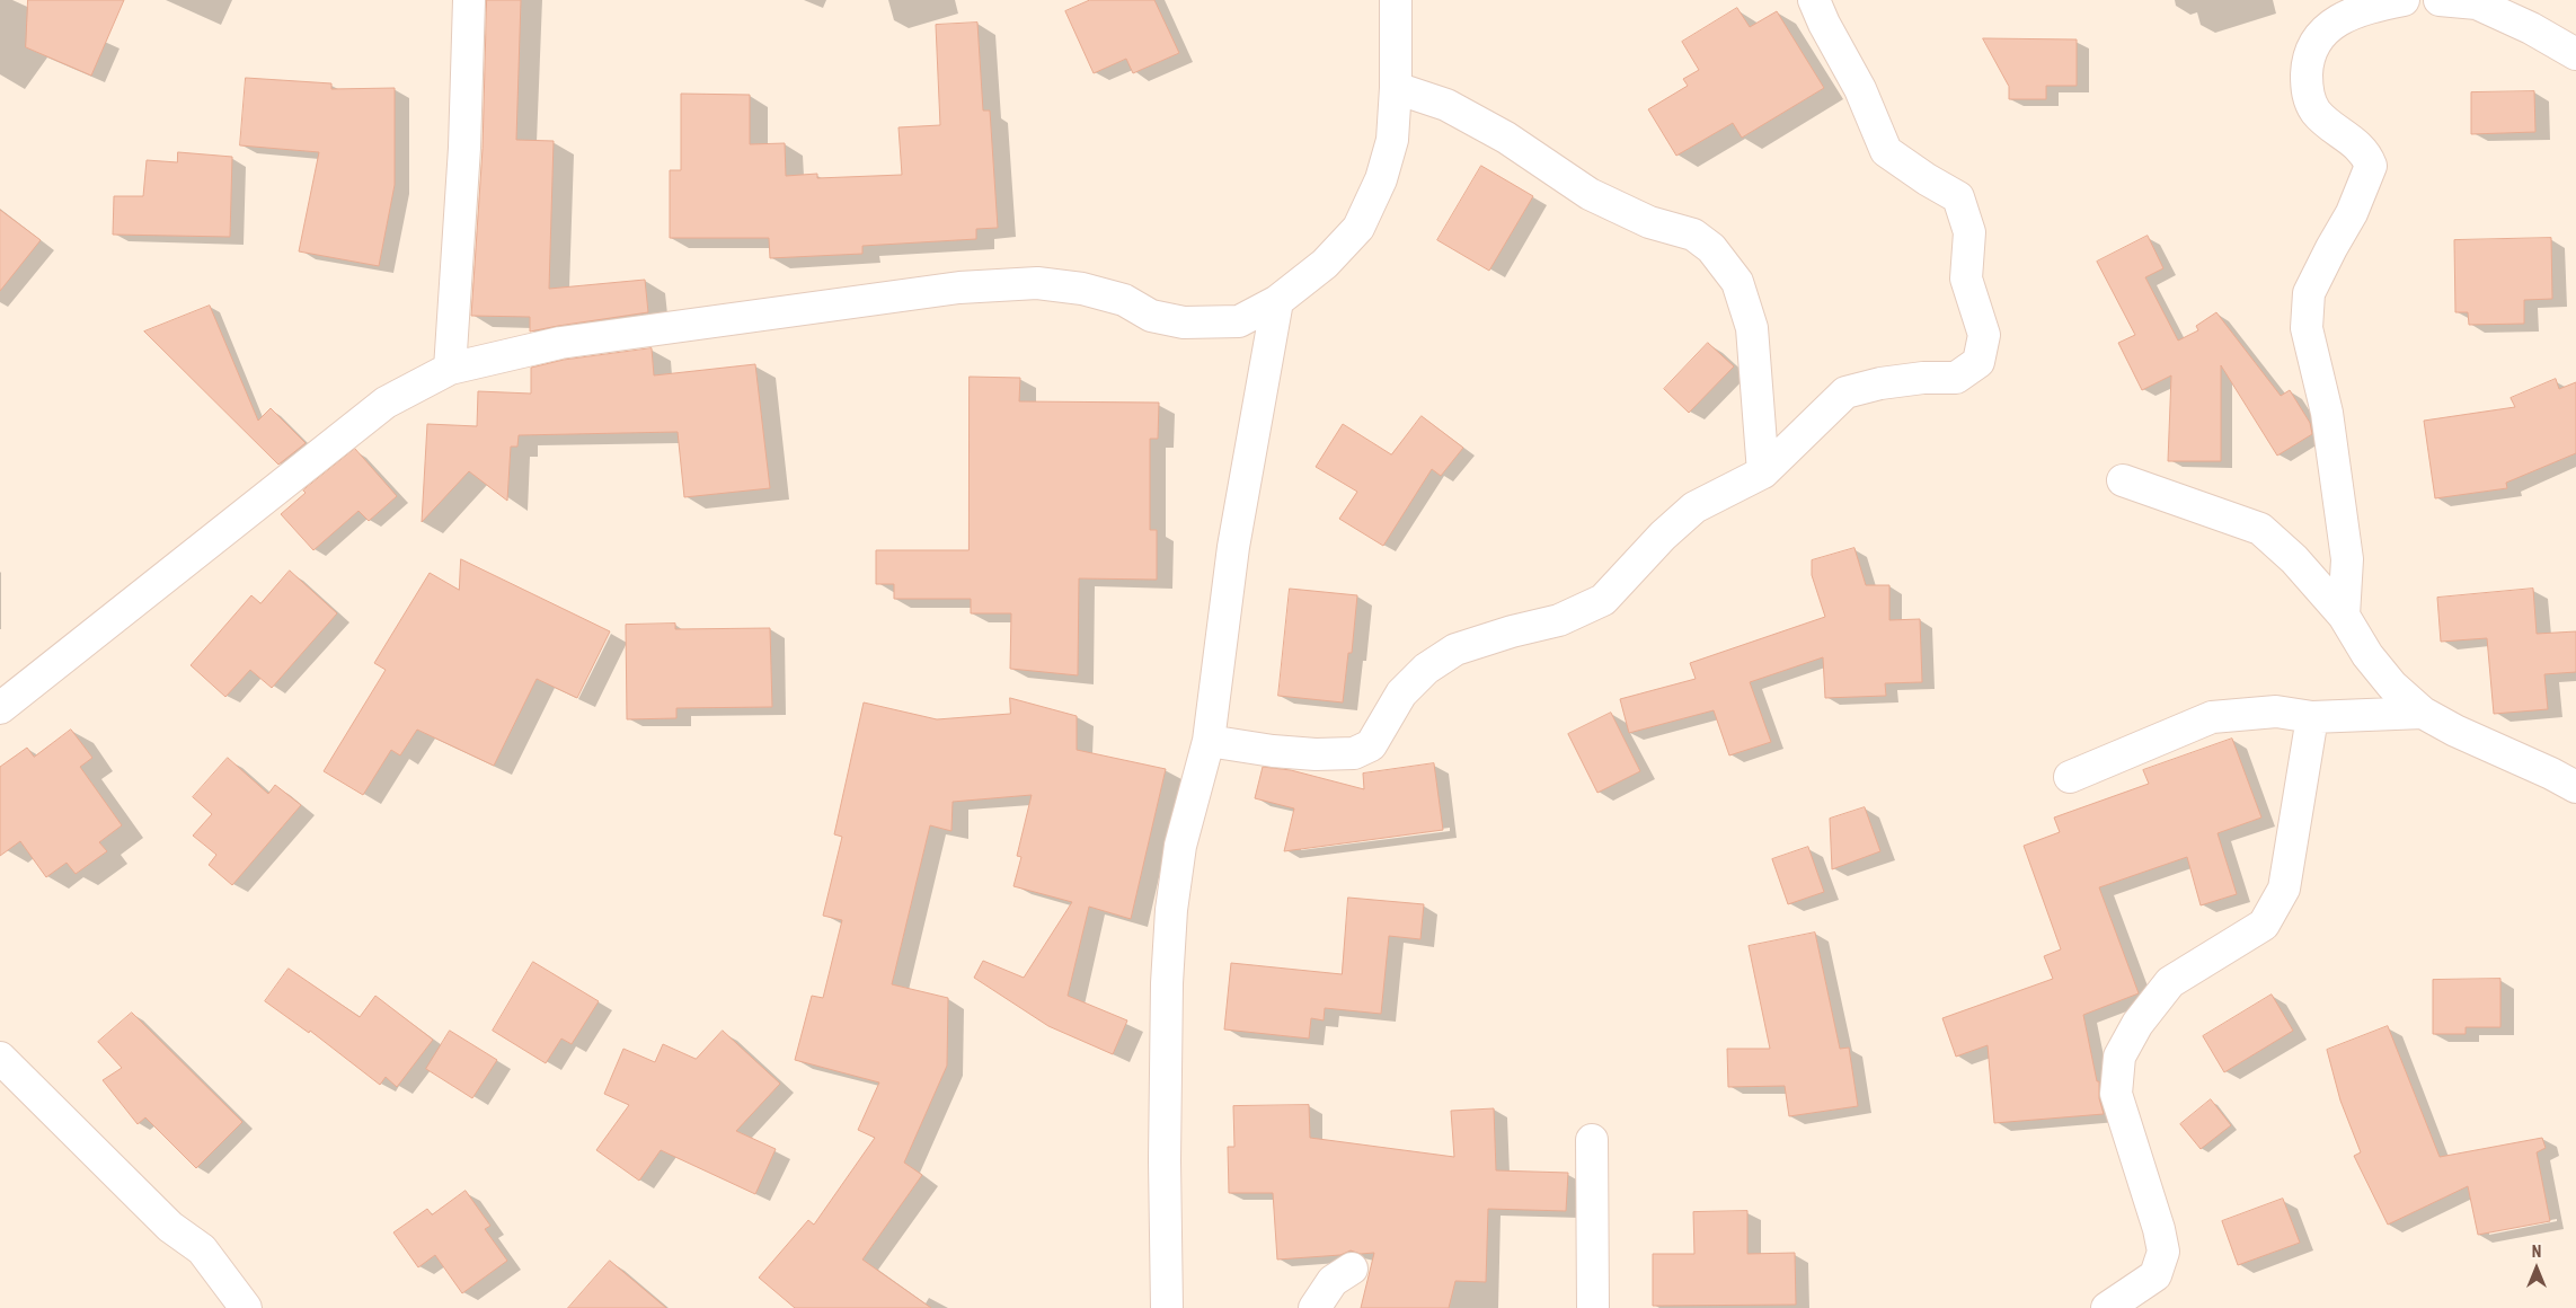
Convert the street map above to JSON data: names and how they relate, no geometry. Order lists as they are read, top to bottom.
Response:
{
  "north": "top"
}
